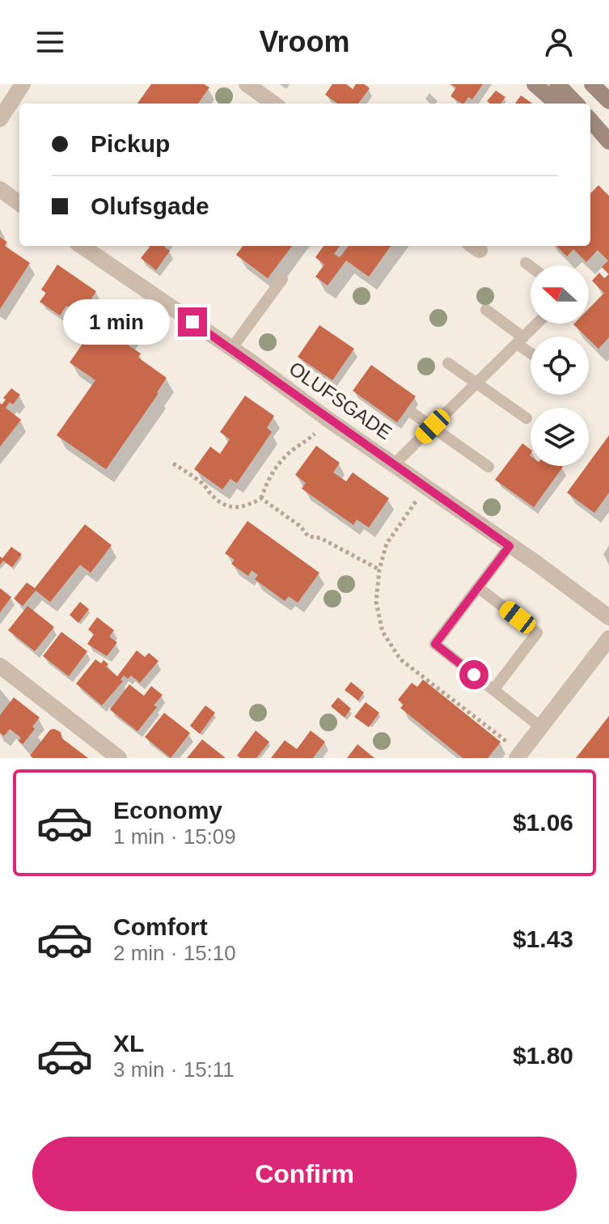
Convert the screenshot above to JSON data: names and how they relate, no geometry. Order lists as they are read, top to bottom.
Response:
{
  "streets": {
    "street": ["OLUFSGADE"]
  },
  "north": "left",
  "page": {
    "header": "Vroom",
    "banner": ["Pickup", "Olufsgade"],
    "bubble": "1 min",
    "list": [
      {
        "name": "Economy",
        "note": "1 min · 15:09",
        "value": "$1.06"
      },
      {
        "name": "Comfort",
        "note": "2 min · 15:10",
        "value": "$1.43"
      },
      {
        "name": "XL",
        "note": "3 min · 15:11",
        "value": "$1.80"
      }
    ],
    "buttons": "Confirm"
  }
}
